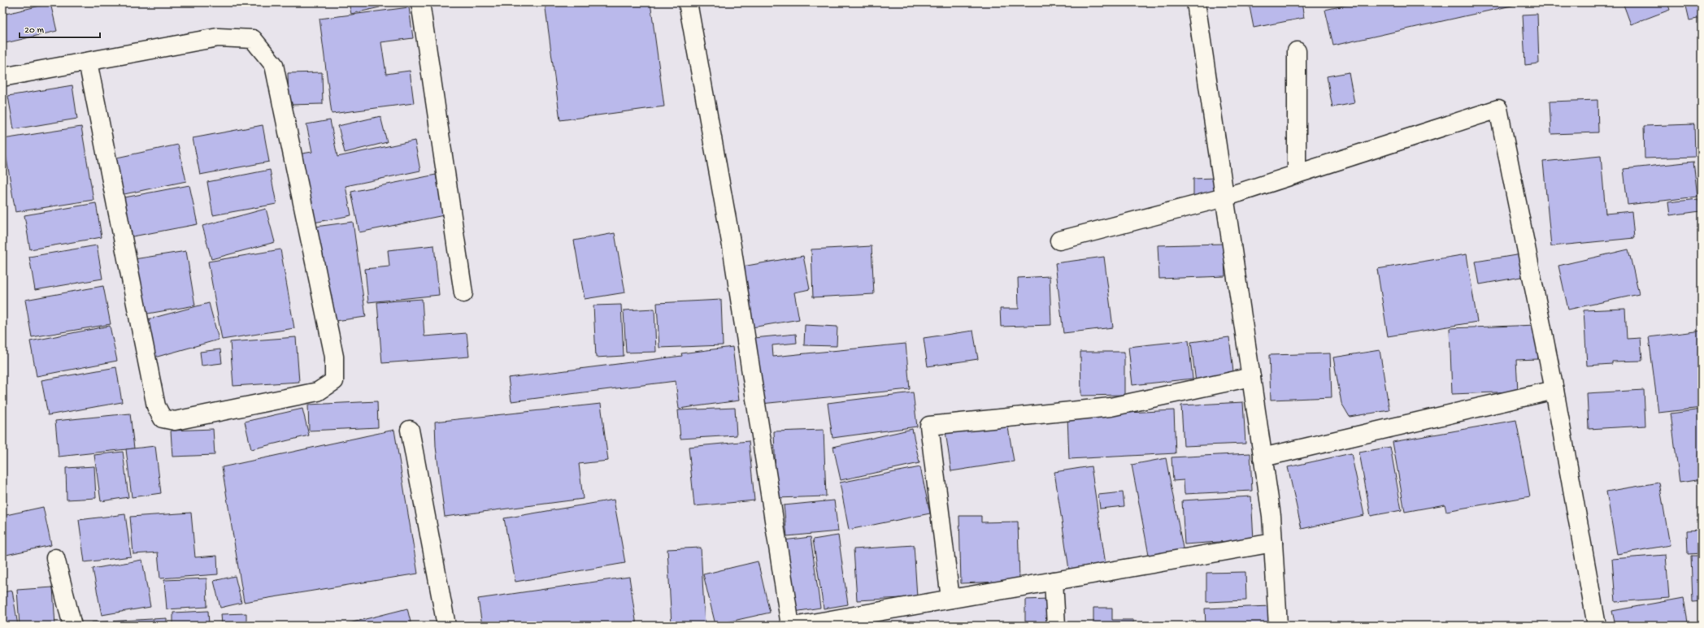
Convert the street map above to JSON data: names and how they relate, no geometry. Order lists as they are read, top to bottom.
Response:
{
  "scale_bar": "20 m"
}
